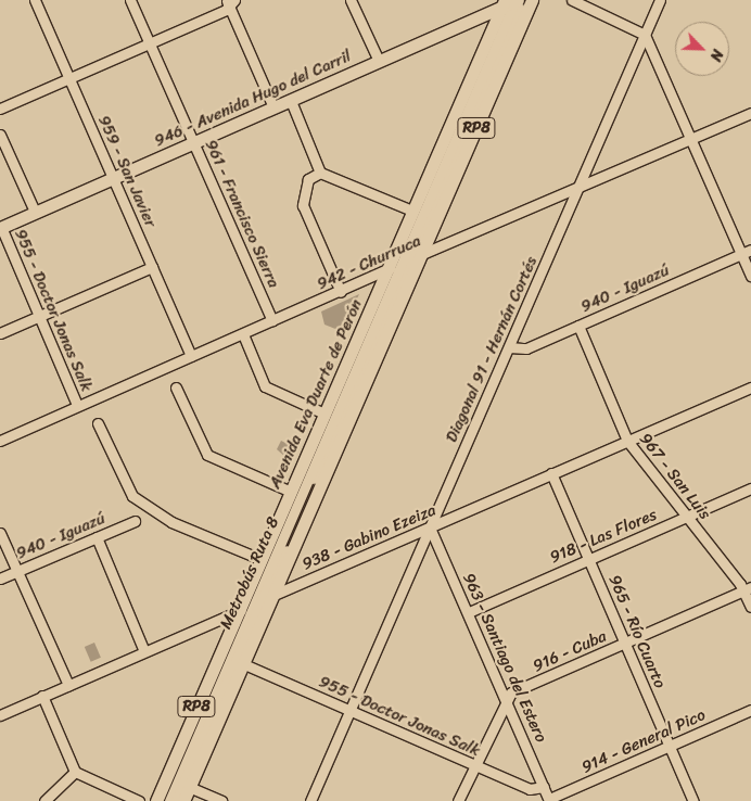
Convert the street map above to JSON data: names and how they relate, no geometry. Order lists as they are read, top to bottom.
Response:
{
  "streets": {
    "main road": ["946 - Avenida Hugo del Carril", "RP8", "Avenida Eva Duarte de Perón"],
    "street": [
      "959 - San Javier",
      "961 - Francisco Sierra",
      "942 - Churruca",
      "940 - Iguazú",
      "955 - Doctor Jonas Salk",
      "Diagonal 91 - Hernán Cortés",
      "967 - San Luis",
      "918 - Las Flores",
      "938 - Gabino Ezeiza",
      "Metrobús Ruta 8",
      "965 - Río Cuarto",
      "916 - Cuba",
      "963 - Santiago del Estero",
      "914 - General Pico"
    ]
  },
  "crossings": [
    ["946 - Avenida Hugo del Carril", "959 - San Javier"],
    ["946 - Avenida Hugo del Carril", "961 - Francisco Sierra"],
    ["946 - Avenida Hugo del Carril", "955 - Doctor Jonas Salk"],
    ["946 - Avenida Hugo del Carril", "Avenida Eva Duarte de Perón"],
    ["946 - Avenida Hugo del Carril", "Metrobús Ruta 8"],
    ["RP8", "942 - Churruca"],
    ["RP8", "955 - Doctor Jonas Salk"],
    ["RP8", "938 - Gabino Ezeiza"],
    ["RP8", "Metrobús Ruta 8"],
    ["959 - San Javier", "942 - Churruca"],
    ["961 - Francisco Sierra", "942 - Churruca"],
    ["942 - Churruca", "955 - Doctor Jonas Salk"],
    ["942 - Churruca", "Diagonal 91 - Hernán Cortés"],
    ["942 - Churruca", "Avenida Eva Duarte de Perón"],
    ["942 - Churruca", "Metrobús Ruta 8"],
    ["940 - Iguazú", "Diagonal 91 - Hernán Cortés"],
    ["940 - Iguazú", "967 - San Luis"],
    ["955 - Doctor Jonas Salk", "Diagonal 91 - Hernán Cortés"],
    ["955 - Doctor Jonas Salk", "963 - Santiago del Estero"],
    ["Diagonal 91 - Hernán Cortés", "938 - Gabino Ezeiza"],
    ["Diagonal 91 - Hernán Cortés", "963 - Santiago del Estero"],
    ["Avenida Eva Duarte de Perón", "938 - Gabino Ezeiza"],
    ["Avenida Eva Duarte de Perón", "Metrobús Ruta 8"],
    ["967 - San Luis", "918 - Las Flores"],
    ["967 - San Luis", "938 - Gabino Ezeiza"],
    ["967 - San Luis", "916 - Cuba"],
    ["918 - Las Flores", "965 - Río Cuarto"],
    ["918 - Las Flores", "963 - Santiago del Estero"],
    ["938 - Gabino Ezeiza", "Metrobús Ruta 8"],
    ["938 - Gabino Ezeiza", "965 - Río Cuarto"],
    ["938 - Gabino Ezeiza", "963 - Santiago del Estero"],
    ["965 - Río Cuarto", "916 - Cuba"],
    ["965 - Río Cuarto", "914 - General Pico"],
    ["916 - Cuba", "963 - Santiago del Estero"],
    ["963 - Santiago del Estero", "914 - General Pico"]
  ],
  "north": "bottom right"
}
